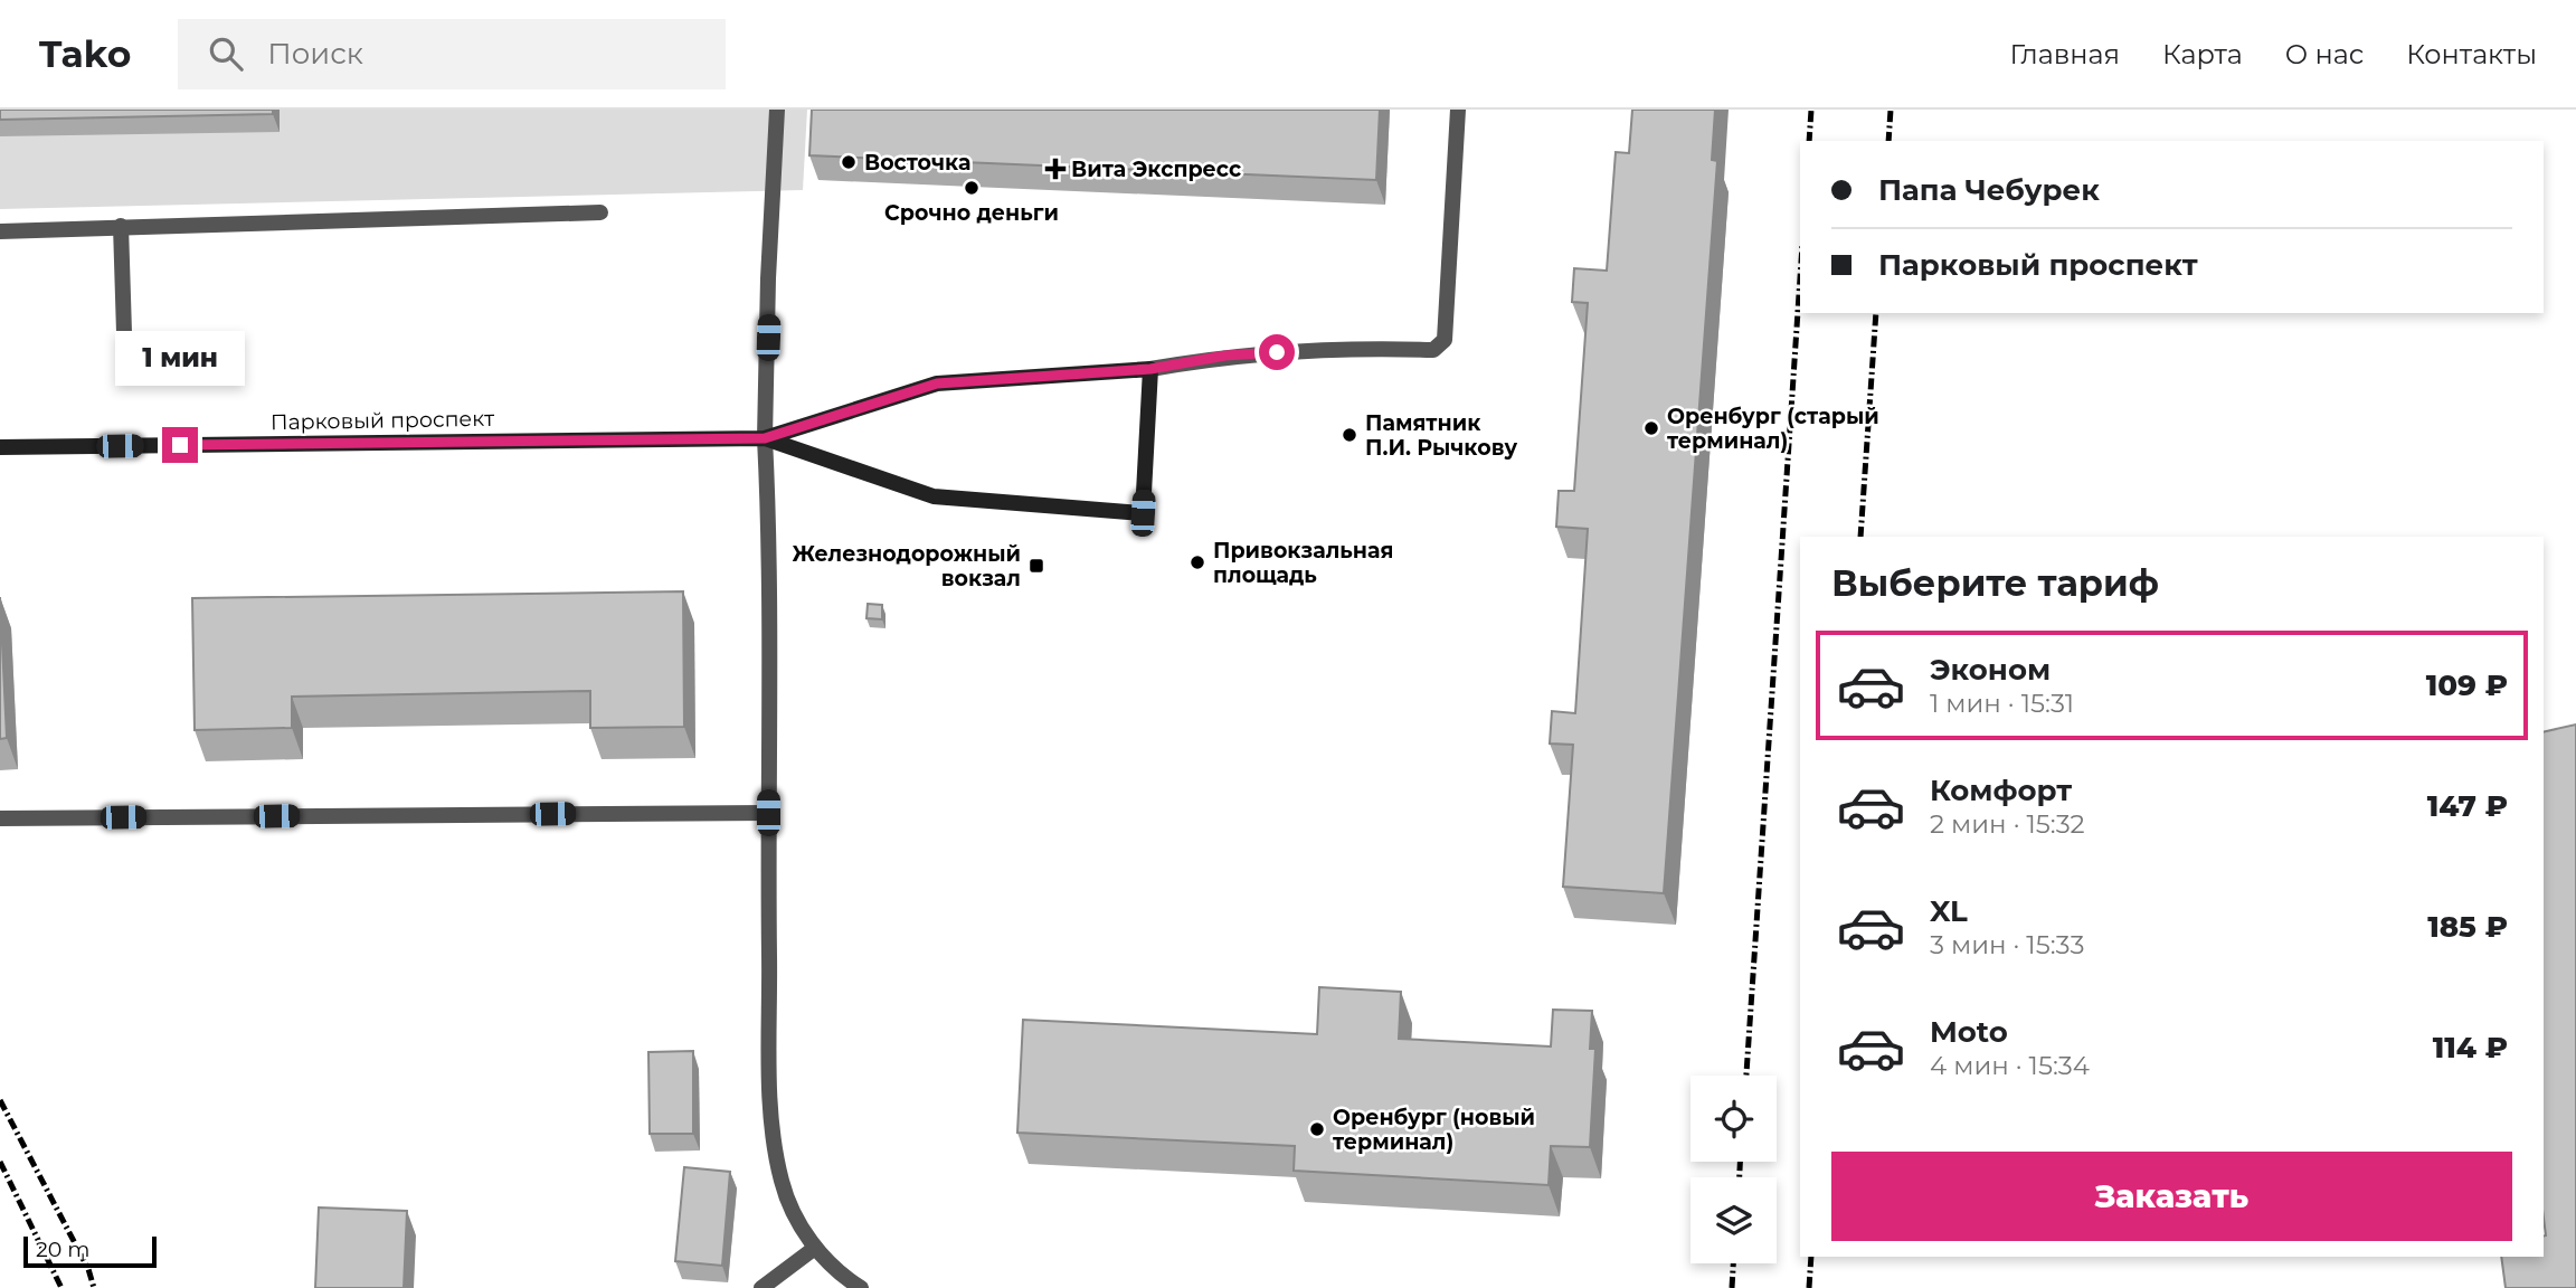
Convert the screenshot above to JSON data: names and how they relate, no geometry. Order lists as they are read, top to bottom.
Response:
{
  "streets": {
    "main road": ["Парковый проспект"]
  },
  "places": {
    "other": [
      "Восточка",
      "Срочно деньги",
      "Оренбург (старый терминал)",
      "Памятник П.И. Рычкову",
      "Привокзальная площадь",
      "Оренбург (новый терминал)"
    ],
    "health": ["Вита Экспресс"],
    "transit": ["Железнодорожный вокзал"]
  },
  "scale_bar": "20 m",
  "page": {
    "header": "Tako",
    "search": "Поиск",
    "nav": [
      "Главная",
      "Карта",
      "О нас",
      "Контакты"
    ],
    "banner": ["Папа Чебурек", "Парковый проспект"],
    "bubble": "1 мин",
    "heading": "Выберите тариф",
    "list": [
      {
        "name": "Эконом",
        "note": "1 мин · 15:31",
        "value": "109 ₽"
      },
      {
        "name": "Комфорт",
        "note": "2 мин · 15:32",
        "value": "147 ₽"
      },
      {
        "name": "XL",
        "note": "3 мин · 15:33",
        "value": "185 ₽"
      },
      {
        "name": "Moto",
        "note": "4 мин · 15:34",
        "value": "114 ₽"
      }
    ],
    "buttons": "Заказать",
    "scale": "20 m"
  }
}
